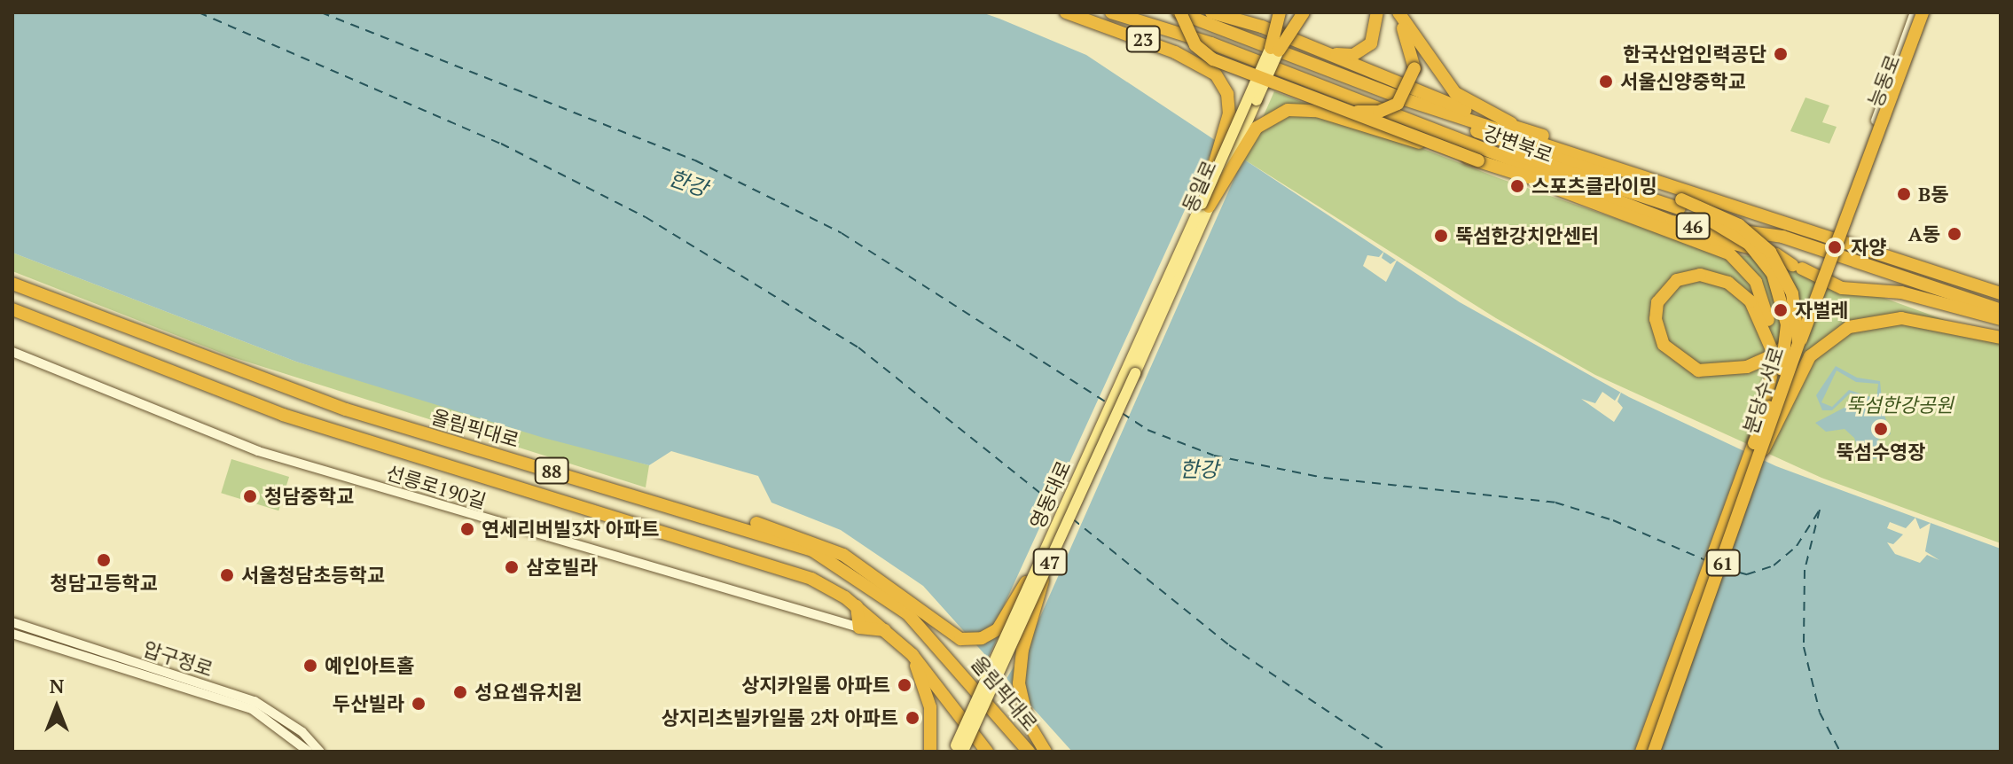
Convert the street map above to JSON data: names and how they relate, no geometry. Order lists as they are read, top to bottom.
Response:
{
  "streets": {
    "highway": [
      "23",
      "강변북로",
      "46",
      "분당수서로",
      "올림픽대로",
      "88",
      "61"
    ],
    "main road": [
      "능동로",
      "동일로",
      "선릉로190길",
      "영동대로",
      "47",
      "압구정로"
    ]
  },
  "crossings": [
    ["23", "동일로"],
    ["강변북로", "분당수서로"],
    ["동일로", "영동대로"]
  ],
  "water": ["한강"],
  "parks": ["뚝섬한강공원"],
  "places": [
    "한국산업인력공단",
    "서울신양중학교",
    "스포츠클라이밍",
    "B동",
    "A동",
    "뚝섬한강치안센터",
    "자양",
    "자벌레",
    "뚝섬수영장",
    "청담중학교",
    "연세리버빌3차 아파트",
    "청담고등학교",
    "삼호빌라",
    "서울청담초등학교",
    "예인아트홀",
    "상지카일룸 아파트",
    "성요셉유치원",
    "두산빌라",
    "상지리츠빌카일룸 2차 아파트"
  ],
  "north": "top"
}
